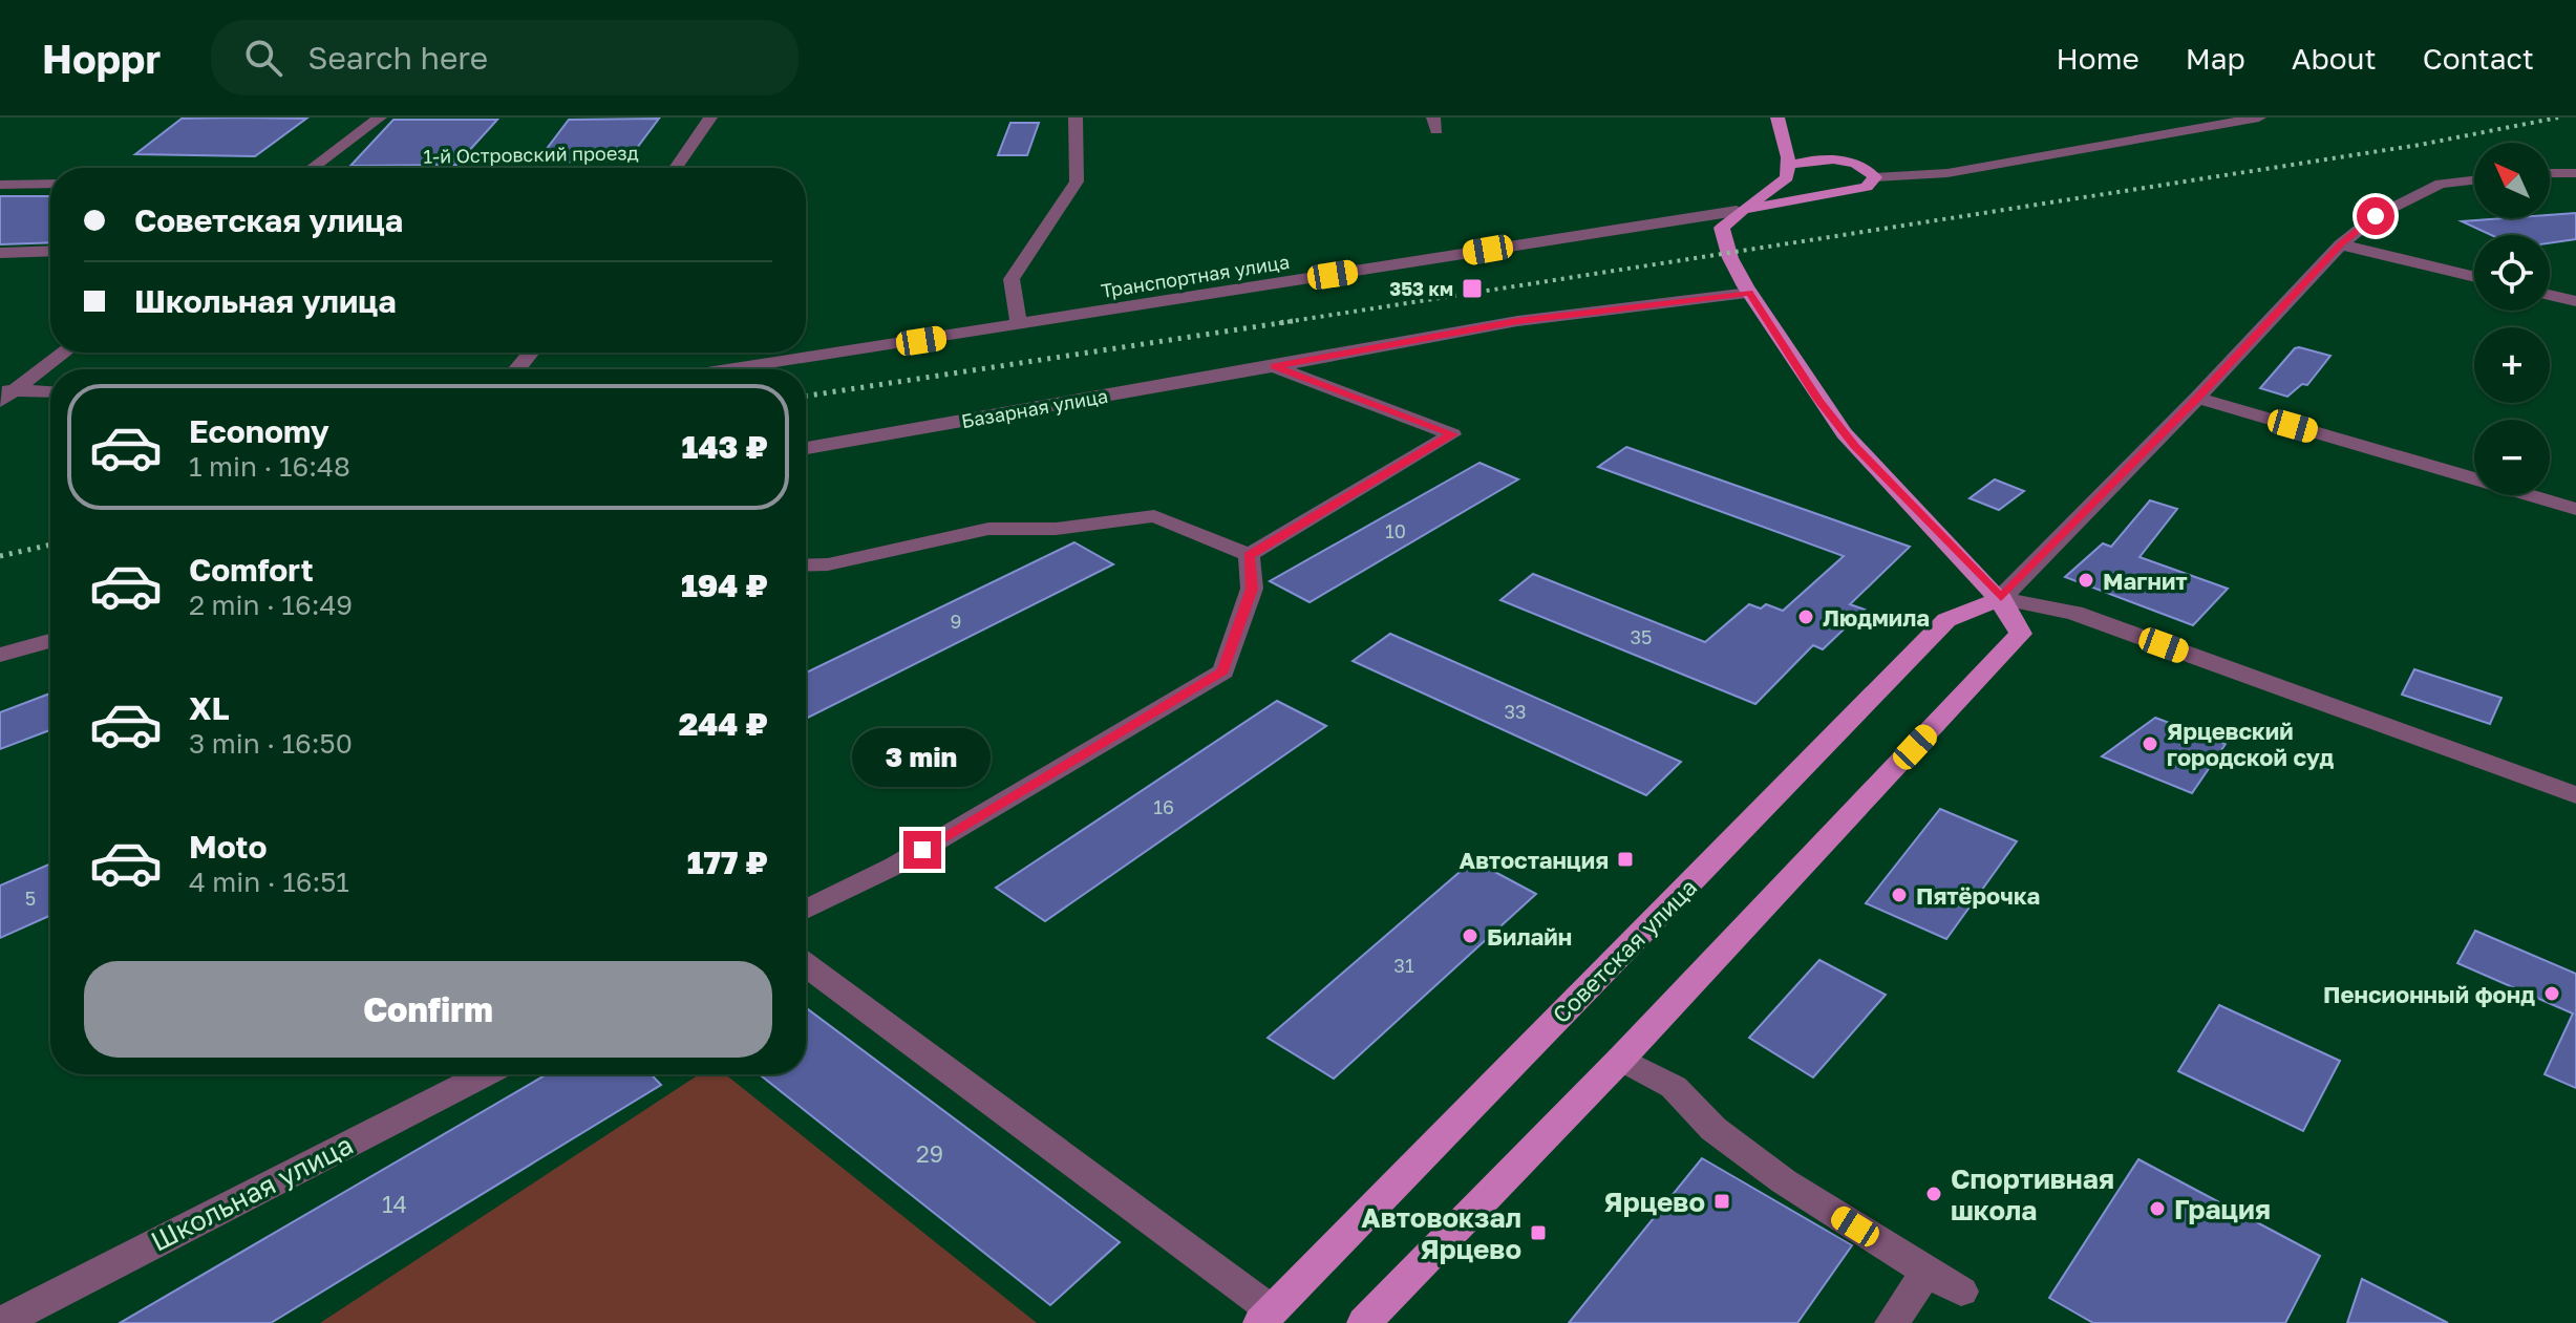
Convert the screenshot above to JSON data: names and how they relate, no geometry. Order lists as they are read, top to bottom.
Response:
{
  "streets": {
    "main road": ["Советская улица"],
    "street": ["Транспортная улица", "Базарная улица", "Школьная улица"]
  },
  "places": {
    "transit": [
      "353 км",
      "Автостанция",
      "Ярцево",
      "Автовокзал Ярцево"
    ],
    "other": [
      "Магнит",
      "Людмила",
      "Ярцевский городской суд",
      "Пятёрочка",
      "Билайн",
      "Пенсионный фонд",
      "Спортивная школа",
      "Грация"
    ]
  },
  "house_numbers": [
    "10",
    "9",
    "35",
    "33",
    "16",
    "5",
    "31",
    "29",
    "14"
  ],
  "north": "top left",
  "page": {
    "header": "Hoppr",
    "search": "Search here",
    "nav": [
      "Home",
      "Map",
      "About",
      "Contact"
    ],
    "map_buttons": ["+", "−"],
    "banner": ["Советская улица", "Школьная улица"],
    "list": [
      {
        "name": "Economy",
        "note": "1 min · 16:48",
        "value": "143 ₽"
      },
      {
        "name": "Comfort",
        "note": "2 min · 16:49",
        "value": "194 ₽"
      },
      {
        "name": "XL",
        "note": "3 min · 16:50",
        "value": "244 ₽"
      },
      {
        "name": "Moto",
        "note": "4 min · 16:51",
        "value": "177 ₽"
      }
    ],
    "bubble": "3 min",
    "buttons": "Confirm"
  }
}
